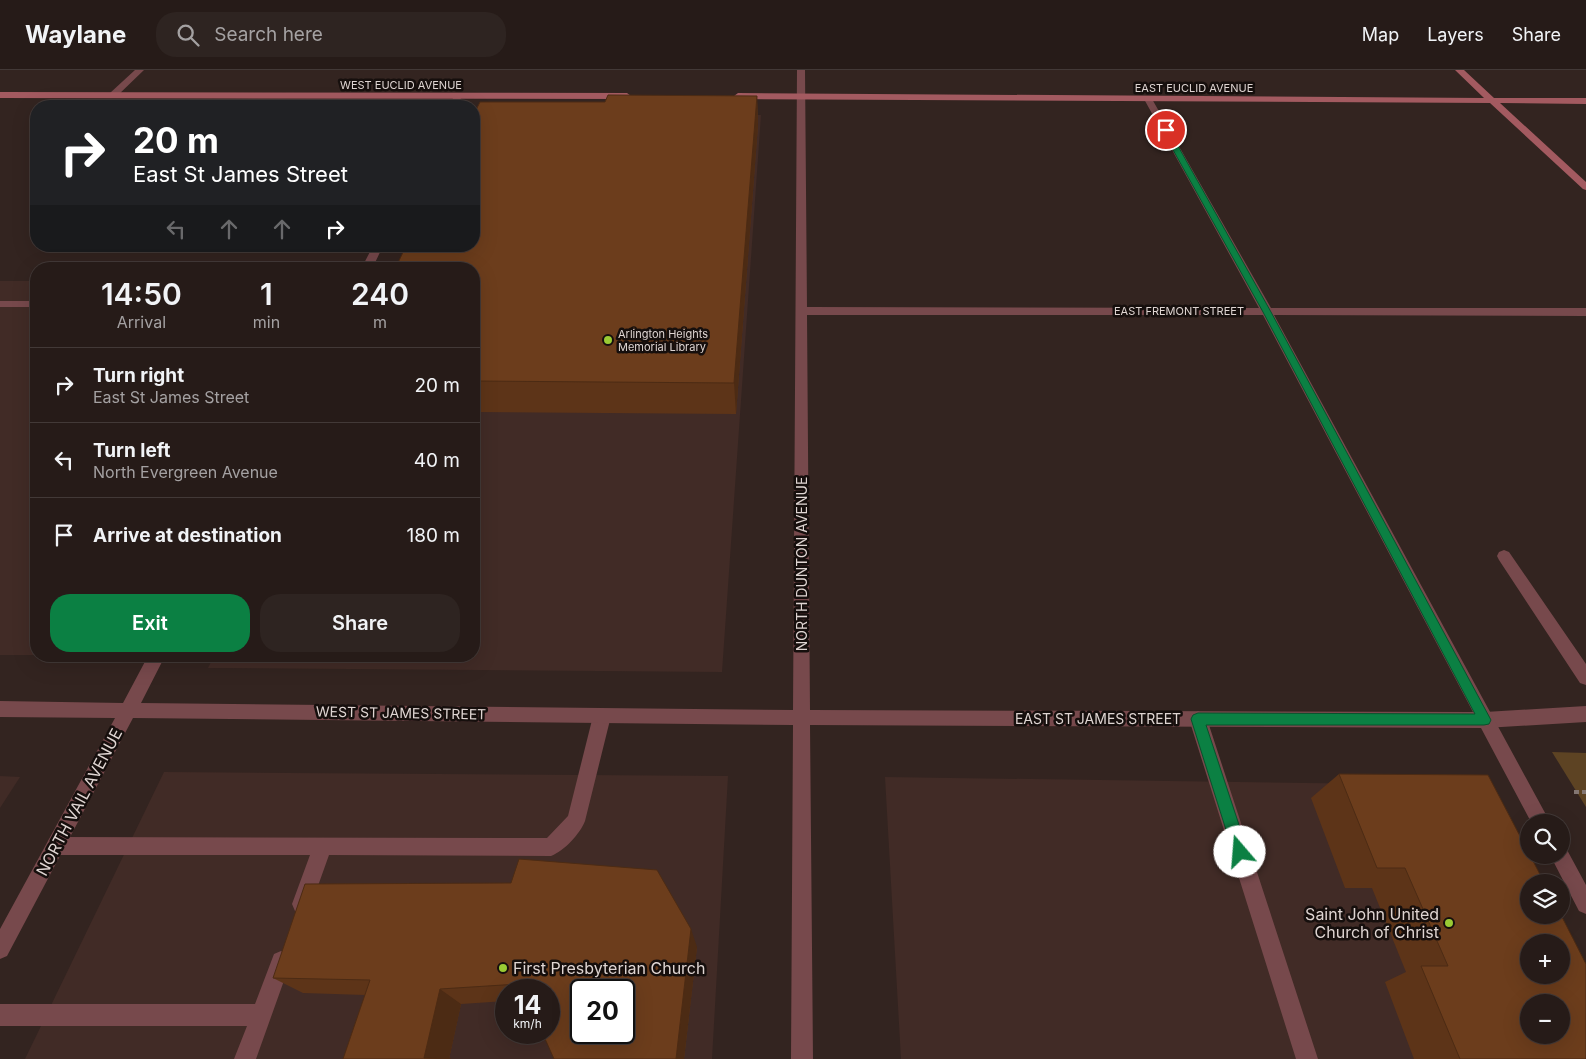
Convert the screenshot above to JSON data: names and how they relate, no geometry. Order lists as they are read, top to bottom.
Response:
{
  "streets": {
    "street": [
      "WEST EUCLID AVENUE",
      "EAST EUCLID AVENUE",
      "EAST FREMONT STREET",
      "NORTH DUNTON AVENUE",
      "WEST ST JAMES STREET",
      "EAST ST JAMES STREET",
      "NORTH VAIL AVENUE"
    ]
  },
  "crossings": [
    ["EAST EUCLID AVENUE", "NORTH DUNTON AVENUE"],
    ["EAST FREMONT STREET", "NORTH DUNTON AVENUE"],
    ["NORTH DUNTON AVENUE", "WEST ST JAMES STREET"],
    ["NORTH DUNTON AVENUE", "EAST ST JAMES STREET"],
    ["WEST ST JAMES STREET", "EAST ST JAMES STREET"],
    ["WEST ST JAMES STREET", "NORTH VAIL AVENUE"]
  ],
  "places": ["Arlington Heights Memorial Library", "Saint John United Church of Christ", "First Presbyterian Church"],
  "page": {
    "header": "Waylane",
    "search": "Search here",
    "nav": ["Map", "Layers", "Share"],
    "turn": ["20 m", "East St James Street"],
    "eta": [
      "14:50",
      "Arrival",
      "1",
      "min",
      "240",
      "m"
    ],
    "list": [
      {
        "name": "Turn right",
        "note": "East St James Street",
        "value": "20 m"
      },
      {
        "name": "Turn left",
        "note": "North Evergreen Avenue",
        "value": "40 m"
      },
      {
        "name": "Arrive at destination",
        "value": "180 m"
      }
    ],
    "buttons": ["Exit", "Share"],
    "map_buttons": ["+", "−"],
    "speed": "14 km/h",
    "limit": "20"
  }
}
